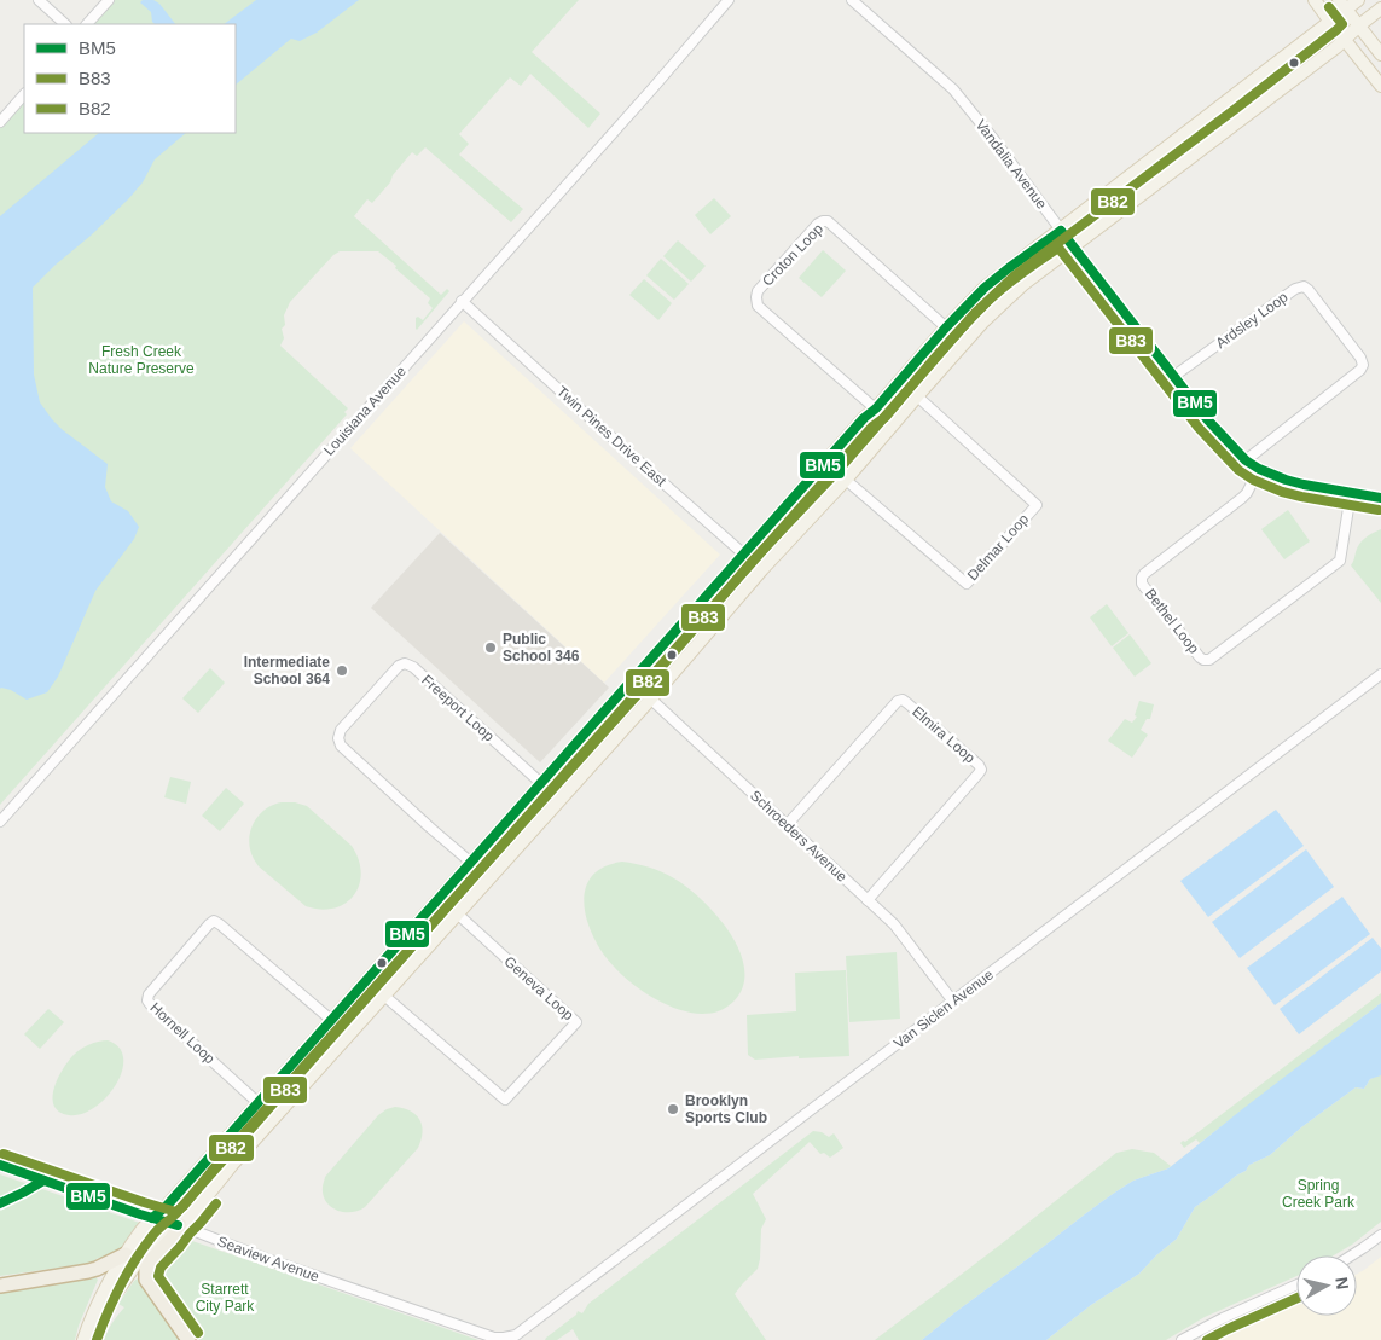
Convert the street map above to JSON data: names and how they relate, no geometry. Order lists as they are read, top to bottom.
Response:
{
  "streets": {
    "street": [
      "Vandalia Avenue",
      "Croton Loop",
      "Ardsley Loop",
      "Louisiana Avenue",
      "Twin Pines Drive East",
      "Delmar Loop",
      "Bethel Loop",
      "Freeport Loop",
      "Elmira Loop",
      "Schroeders Avenue",
      "Geneva Loop",
      "Van Siclen Avenue",
      "Hornell Loop",
      "Seaview Avenue"
    ]
  },
  "crossings": [
    ["Vandalia Avenue", "Ardsley Loop"],
    ["Vandalia Avenue", "Bethel Loop"],
    ["Louisiana Avenue", "Twin Pines Drive East"],
    ["Elmira Loop", "Schroeders Avenue"],
    ["Schroeders Avenue", "Van Siclen Avenue"],
    ["Van Siclen Avenue", "Seaview Avenue"]
  ],
  "parks": ["Fresh Creek Nature Preserve", "Spring Creek Park", "Starrett City Park"],
  "places": ["Public School 346", "Intermediate School 364", "Brooklyn Sports Club"],
  "lines": ["transit line B82", "transit line BM5", "transit line B83"],
  "legend": ["BM5", "B83", "B82"],
  "north": "right"
}
